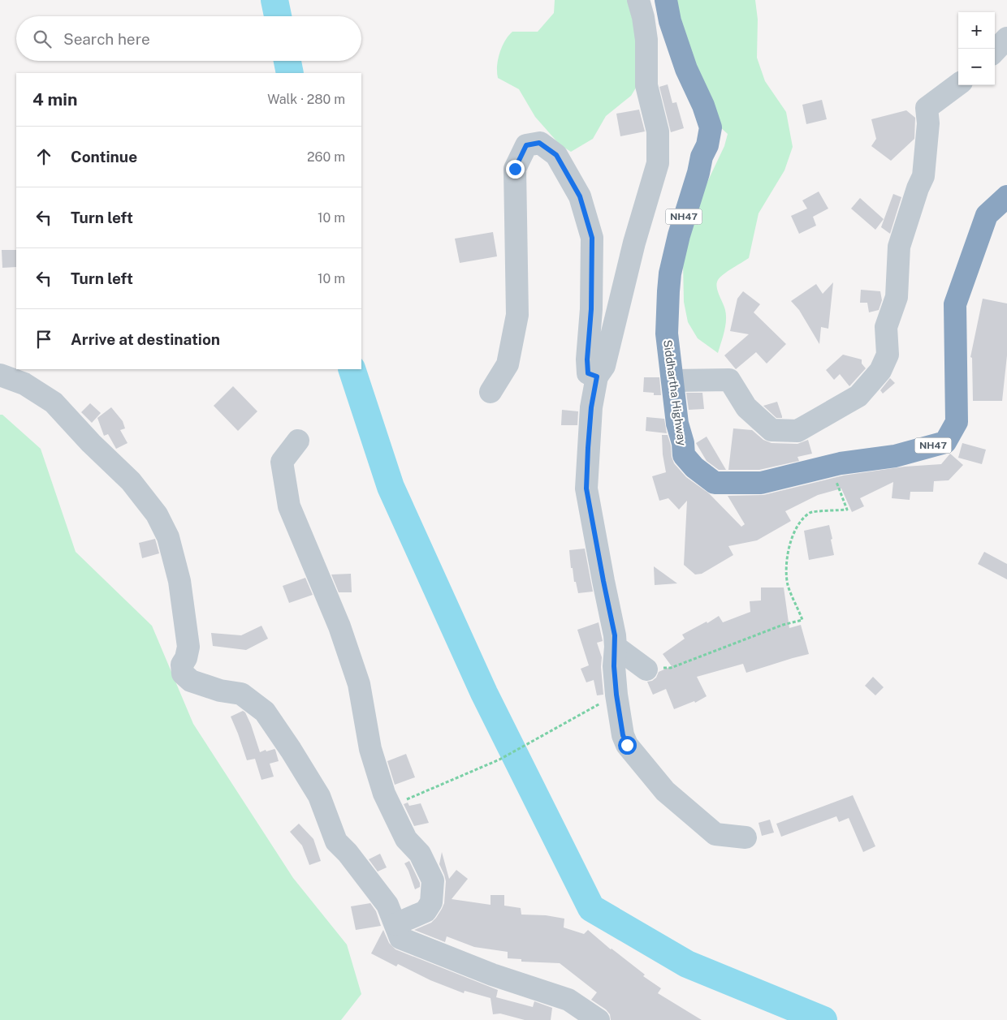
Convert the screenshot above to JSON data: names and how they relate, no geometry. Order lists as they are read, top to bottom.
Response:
{
  "streets": {
    "highway": ["NH47", "Siddhartha Highway"]
  },
  "page": {
    "map_buttons": ["+", "−"],
    "search": "Search here",
    "heading": ["4 min", "Walk · 280 m"],
    "list": [
      ["Continue", "260 m"],
      ["Turn left", "10 m"],
      ["Turn left", "10 m"],
      "Arrive at destination"
    ]
  }
}
